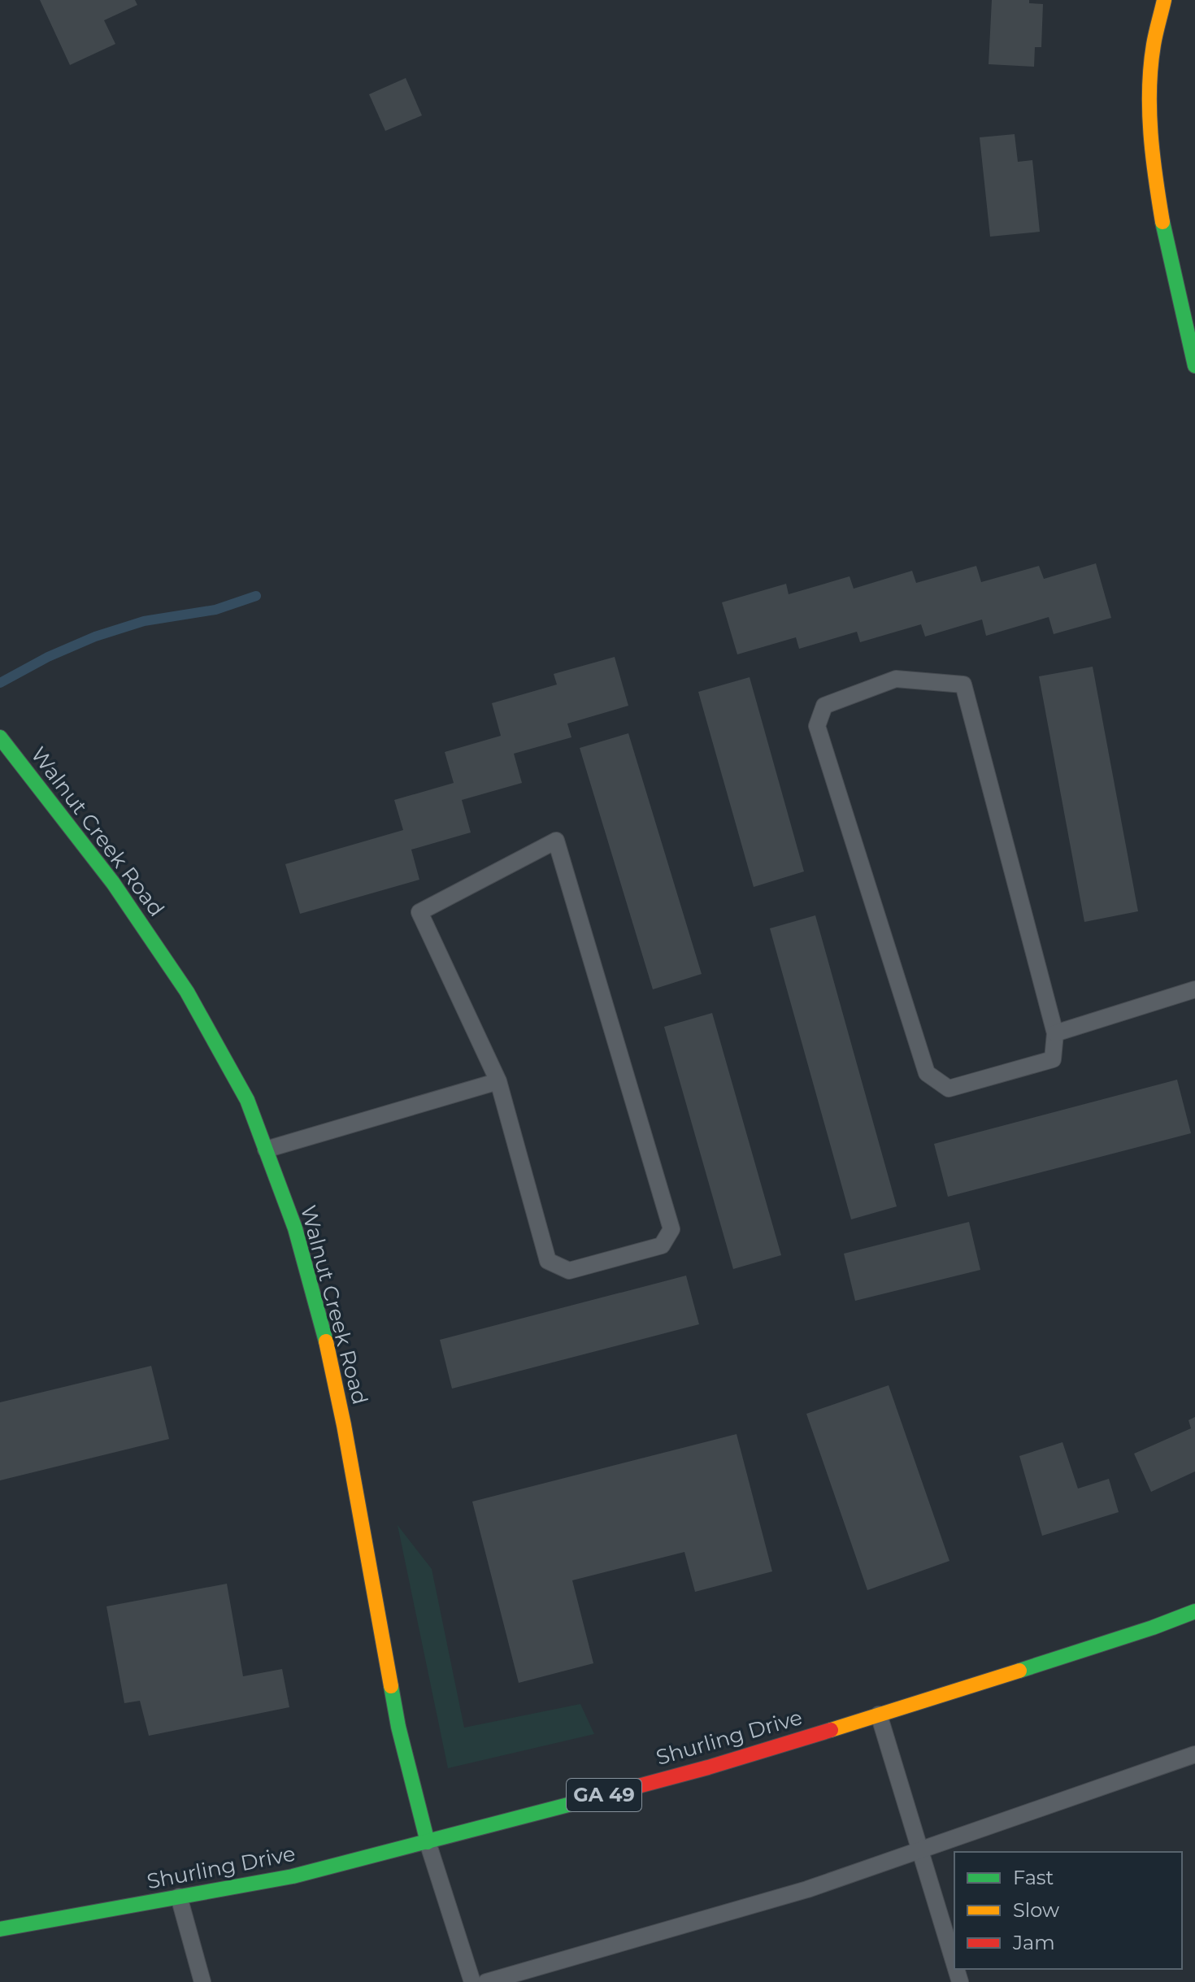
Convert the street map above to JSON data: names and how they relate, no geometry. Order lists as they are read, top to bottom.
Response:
{
  "streets": {
    "street": ["Walnut Creek Road", "Shurling Drive", "GA 49"]
  },
  "crossings": [
    ["Walnut Creek Road", "Shurling Drive"]
  ],
  "legend": ["Fast", "Slow", "Jam"]
}
